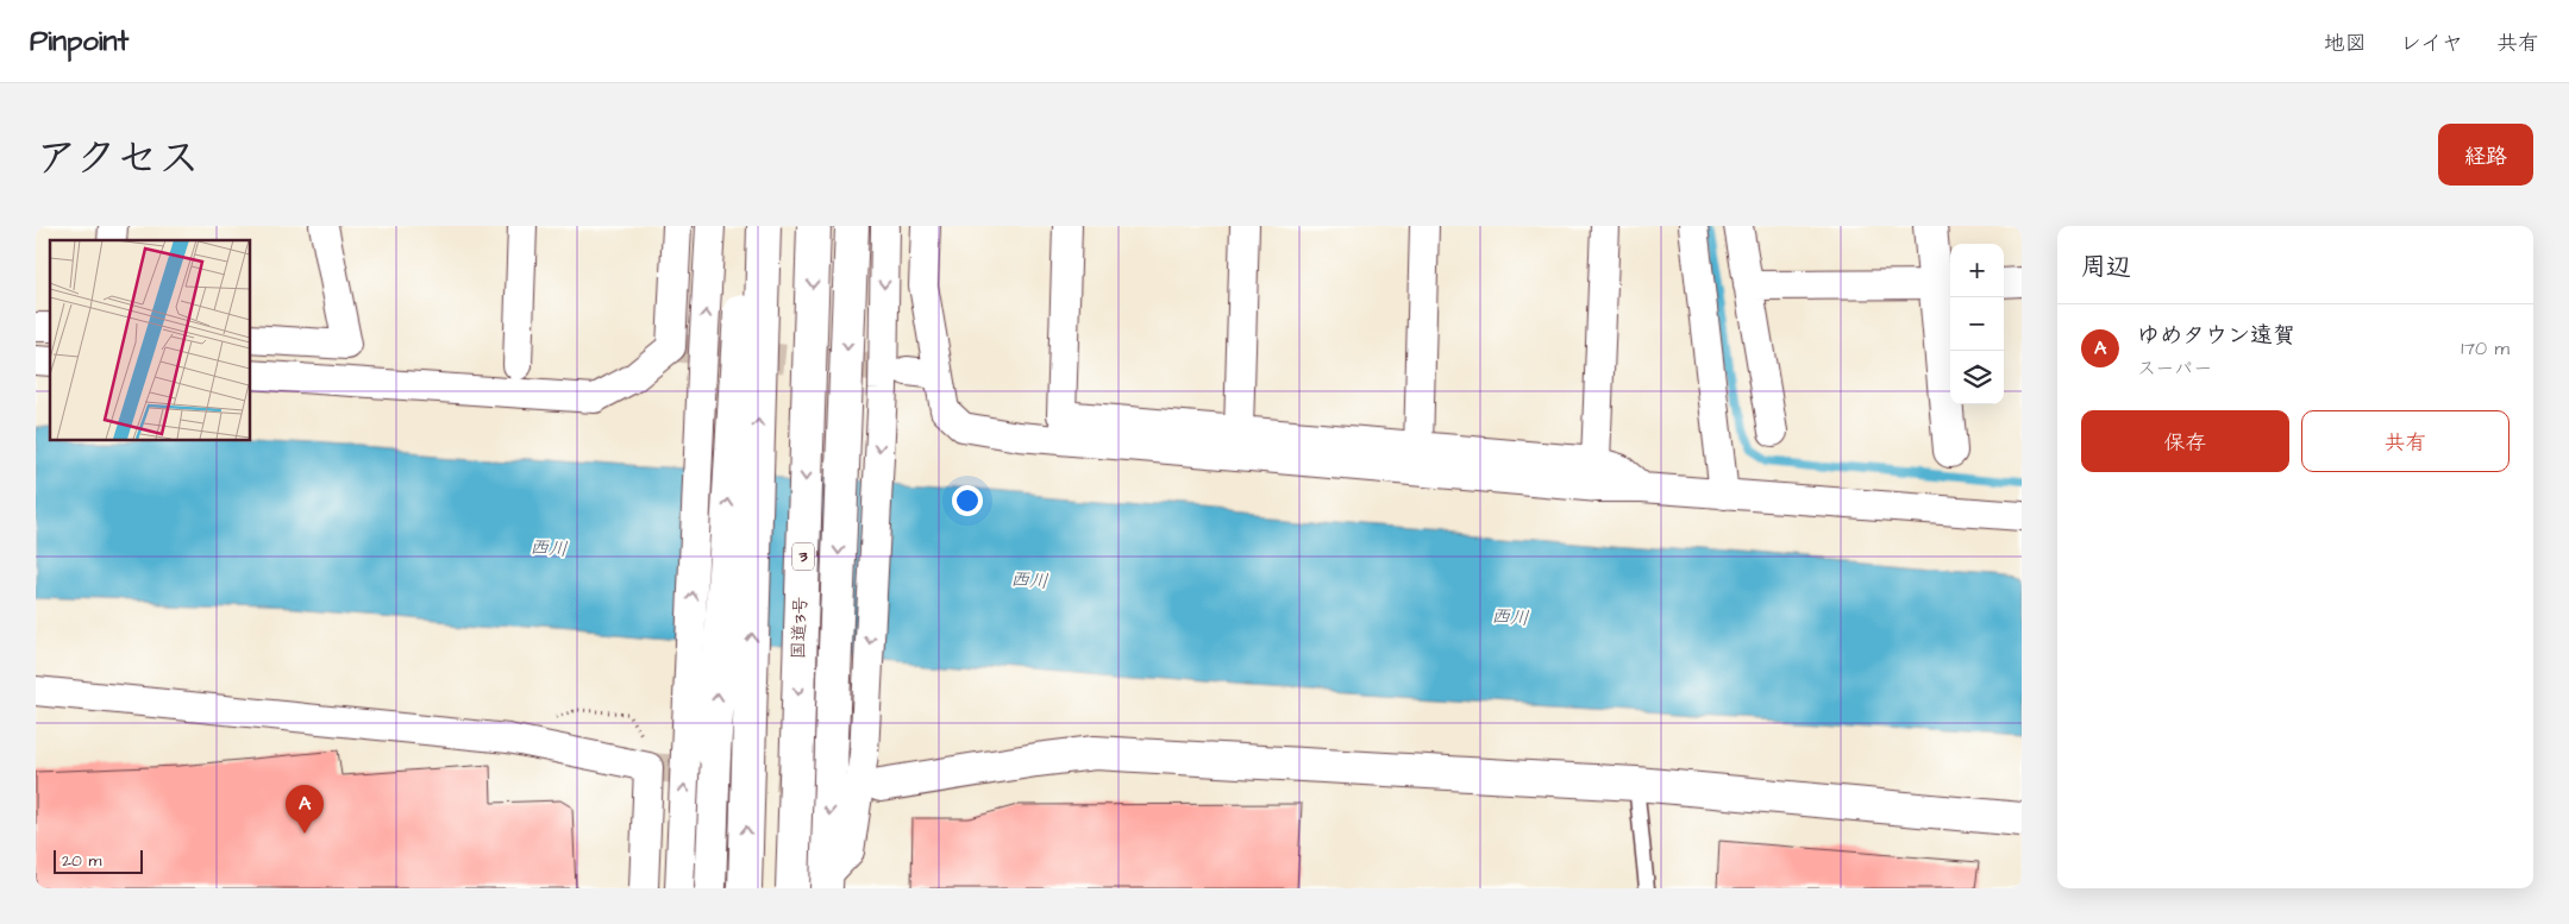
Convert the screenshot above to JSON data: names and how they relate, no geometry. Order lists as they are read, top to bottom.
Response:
{
  "streets": {
    "main road": ["3", "国道3号"]
  },
  "water": ["西川"],
  "scale_bar": "20 m",
  "page": {
    "header": "Pinpoint",
    "nav": ["地図", "レイヤ", "共有"],
    "title": "アクセス",
    "buttons": [
      "経路",
      ["保存", "共有"]
    ],
    "heading": "周辺",
    "map_buttons": ["+", "−"],
    "list": [
      {
        "mark": "A",
        "name": "ゆめタウン遠賀",
        "note": "スーパー",
        "value": "170 m"
      }
    ],
    "pins": "A",
    "scale": "20 m"
  }
}
